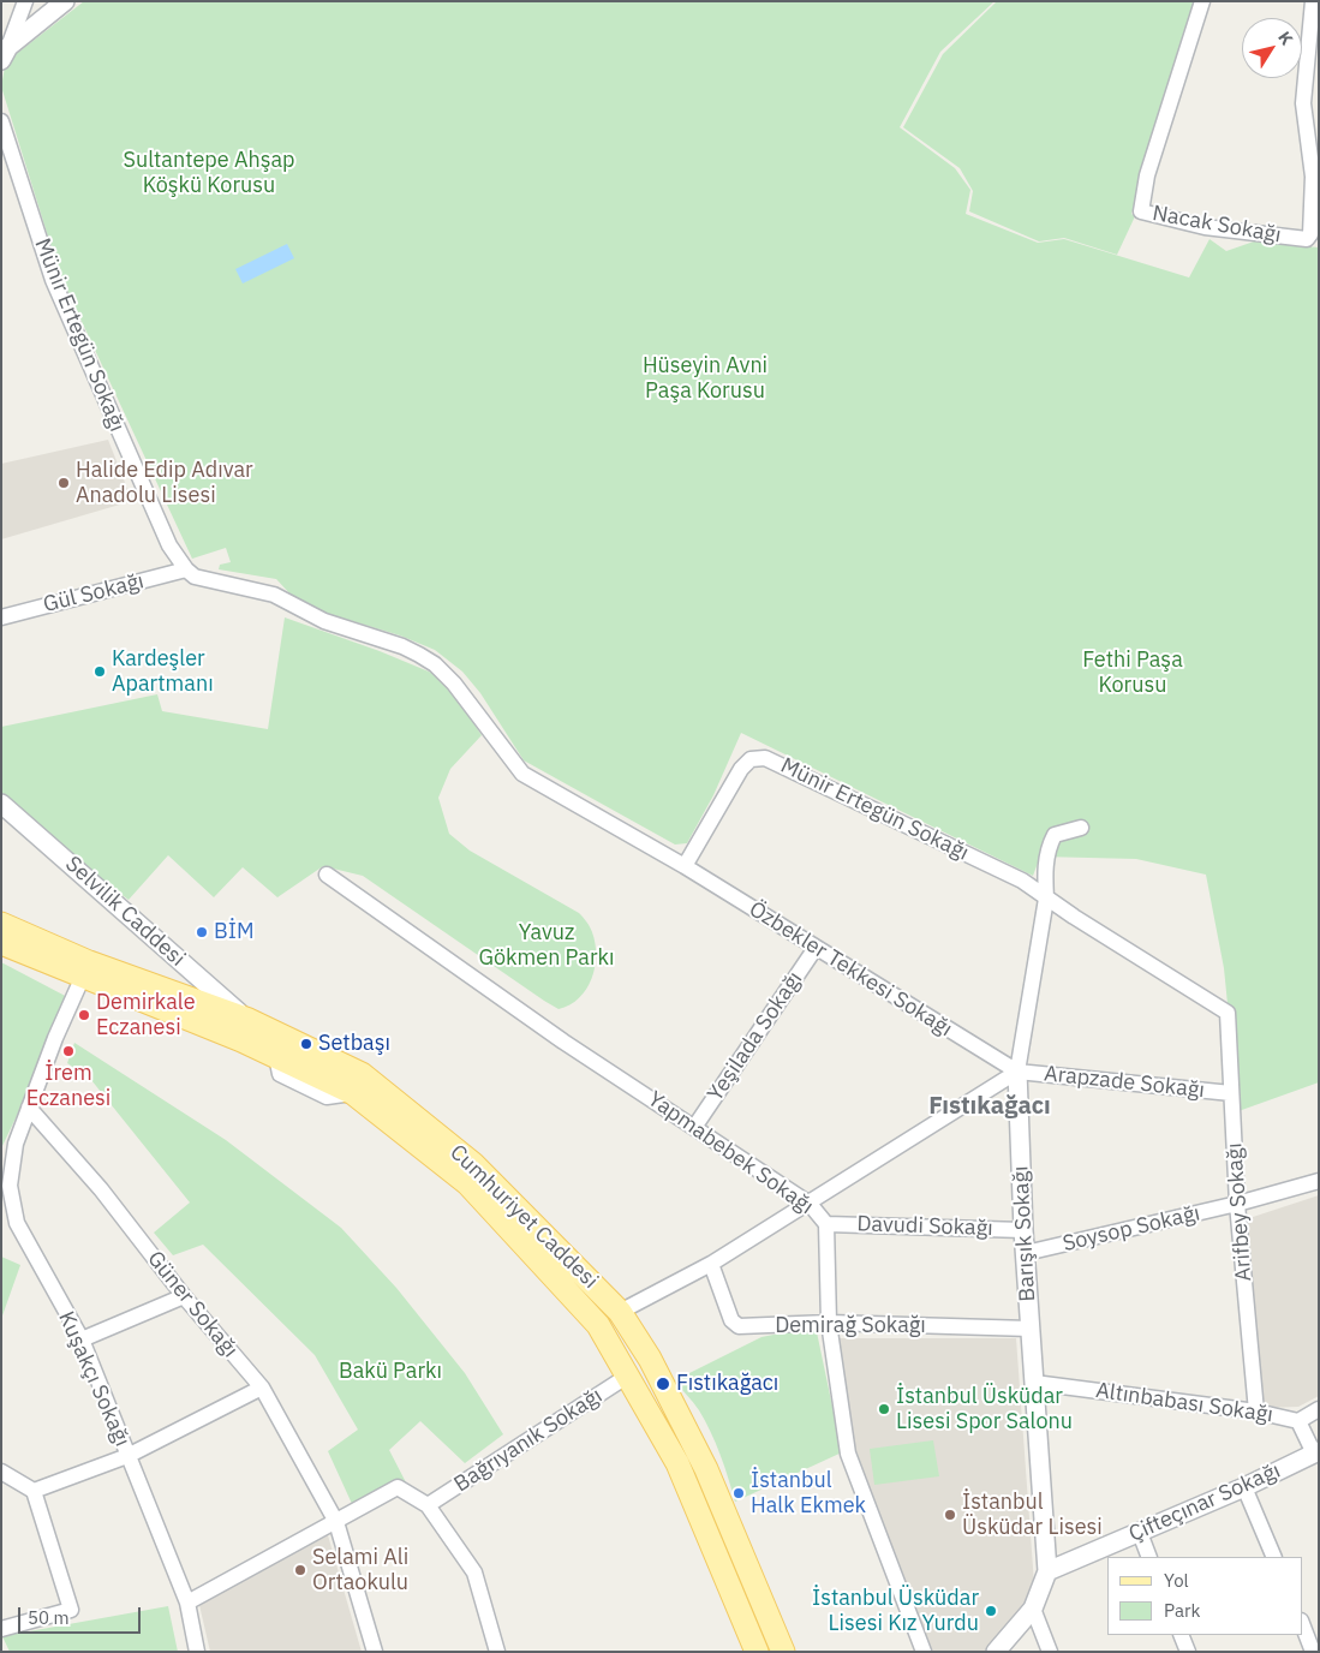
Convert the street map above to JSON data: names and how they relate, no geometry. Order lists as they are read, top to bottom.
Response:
{
  "streets": {
    "main road": ["Cumhuriyet Caddesi"],
    "street": [
      "Nacak Sokağı",
      "Münir Ertegün Sokağı",
      "Gül Sokağı",
      "Selvilik Caddesi",
      "Özbekler Tekkesi Sokağı",
      "Yeşilada Sokağı",
      "Arapzade Sokağı",
      "Yapmabebek Sokağı",
      "Arifbey Sokağı",
      "Davudi Sokağı",
      "Soysop Sokağı",
      "Barışık Sokağı",
      "Güner Sokağı",
      "Demirağ Sokağı",
      "Kuşakçı Sokağı",
      "Altınbabası Sokağı",
      "Bağrıyanık Sokağı",
      "Çifteçınar Sokağı"
    ]
  },
  "crossings": [
    ["Münir Ertegün Sokağı", "Gül Sokağı"],
    ["Münir Ertegün Sokağı", "Özbekler Tekkesi Sokağı"],
    ["Münir Ertegün Sokağı", "Arifbey Sokağı"],
    ["Münir Ertegün Sokağı", "Barışık Sokağı"],
    ["Selvilik Caddesi", "Cumhuriyet Caddesi"],
    ["Özbekler Tekkesi Sokağı", "Yeşilada Sokağı"],
    ["Özbekler Tekkesi Sokağı", "Arapzade Sokağı"],
    ["Özbekler Tekkesi Sokağı", "Barışık Sokağı"],
    ["Yeşilada Sokağı", "Yapmabebek Sokağı"],
    ["Arapzade Sokağı", "Arifbey Sokağı"],
    ["Arapzade Sokağı", "Barışık Sokağı"],
    ["Yapmabebek Sokağı", "Davudi Sokağı"],
    ["Yapmabebek Sokağı", "Demirağ Sokağı"],
    ["Arifbey Sokağı", "Soysop Sokağı"],
    ["Arifbey Sokağı", "Altınbabası Sokağı"],
    ["Cumhuriyet Caddesi", "Bağrıyanık Sokağı"],
    ["Davudi Sokağı", "Barışık Sokağı"],
    ["Soysop Sokağı", "Barışık Sokağı"],
    ["Barışık Sokağı", "Demirağ Sokağı"],
    ["Barışık Sokağı", "Altınbabası Sokağı"],
    ["Barışık Sokağı", "Çifteçınar Sokağı"],
    ["Güner Sokağı", "Kuşakçı Sokağı"],
    ["Altınbabası Sokağı", "Çifteçınar Sokağı"]
  ],
  "districts": ["Fıstıkağacı"],
  "parks": [
    "Sultantepe Ahşap Köşkü Korusu",
    "Hüseyin Avni Paşa Korusu",
    "Fethi Paşa Korusu",
    "Yavuz Gökmen Parkı",
    "Bakü Parkı"
  ],
  "places": [
    "Halide Edip Adıvar Anadolu Lisesi",
    "Kardeşler Apartmanı",
    "BİM",
    "Demirkale Eczanesi",
    "Setbaşı",
    "İrem Eczanesi",
    "Fıstıkağacı",
    "İstanbul Üsküdar Lisesi Spor Salonu",
    "İstanbul Halk Ekmek",
    "İstanbul Üsküdar Lisesi",
    "Selami Ali Ortaokulu",
    "İstanbul Üsküdar Lisesi Kız Yurdu"
  ],
  "legend": ["Yol", "Park"],
  "scale_bar": "50 m",
  "north": "top right"
}
